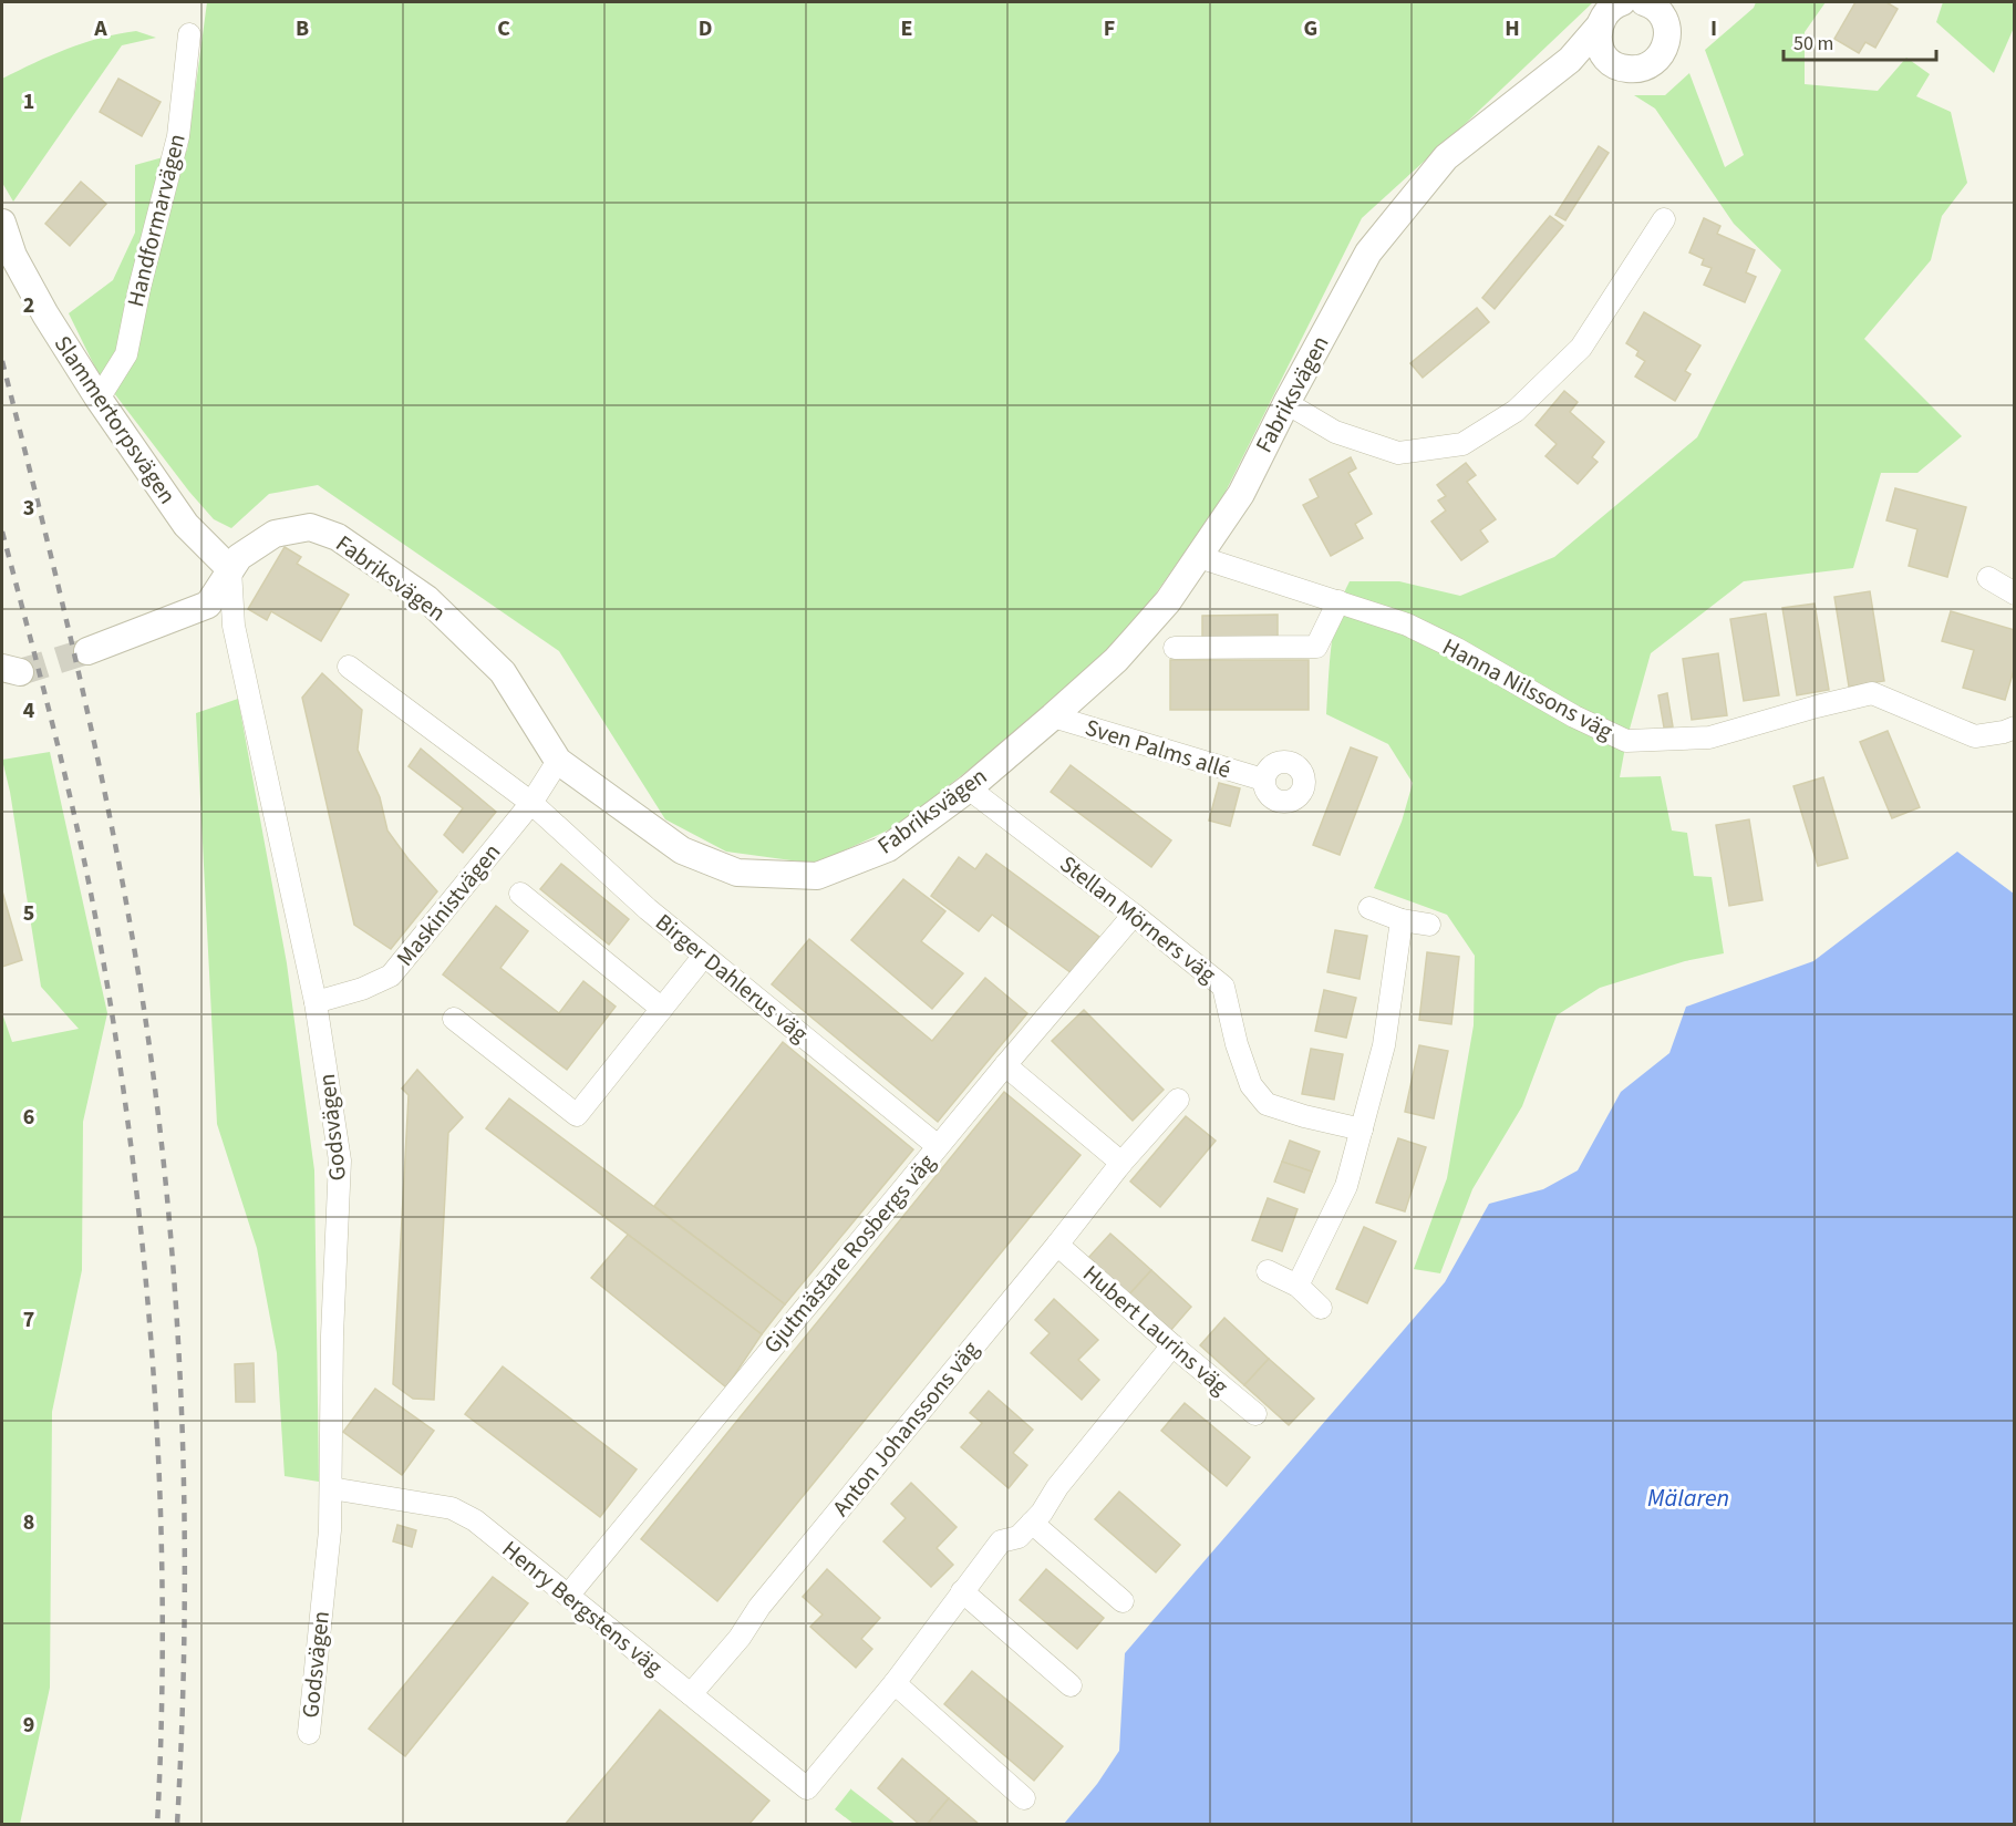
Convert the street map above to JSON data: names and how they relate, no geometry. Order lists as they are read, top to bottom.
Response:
{
  "streets": {
    "street": [
      "Handformarvägen",
      "Fabriksvägen",
      "Slammertorpsvägen",
      "Hanna Nilssons väg",
      "Sven Palms allé",
      "Maskinistvägen",
      "Stellan Mörners väg",
      "Birger Dahlerus väg",
      "Godsvägen",
      "Gjutmästare Rosbergs väg",
      "Hubert Laurins väg",
      "Anton Johanssons väg",
      "Henry Bergstens väg"
    ]
  },
  "crossings": [
    ["Handformarvägen", "Slammertorpsvägen"],
    ["Fabriksvägen", "Slammertorpsvägen"],
    ["Fabriksvägen", "Hanna Nilssons väg"],
    ["Fabriksvägen", "Sven Palms allé"],
    ["Fabriksvägen", "Stellan Mörners väg"],
    ["Fabriksvägen", "Godsvägen"],
    ["Slammertorpsvägen", "Godsvägen"],
    ["Maskinistvägen", "Birger Dahlerus väg"],
    ["Maskinistvägen", "Godsvägen"],
    ["Stellan Mörners väg", "Gjutmästare Rosbergs väg"],
    ["Birger Dahlerus väg", "Gjutmästare Rosbergs väg"],
    ["Godsvägen", "Henry Bergstens väg"],
    ["Gjutmästare Rosbergs väg", "Henry Bergstens väg"],
    ["Hubert Laurins väg", "Anton Johanssons väg"],
    ["Anton Johanssons väg", "Henry Bergstens väg"]
  ],
  "water": ["Mälaren"],
  "scale_bar": "50 m",
  "grid": {
    "columns": [
      "A",
      "B",
      "C",
      "D",
      "E",
      "F",
      "G",
      "H",
      "I"
    ],
    "rows": [
      "1",
      "2",
      "3",
      "4",
      "5",
      "6",
      "7",
      "8",
      "9"
    ]
  }
}
